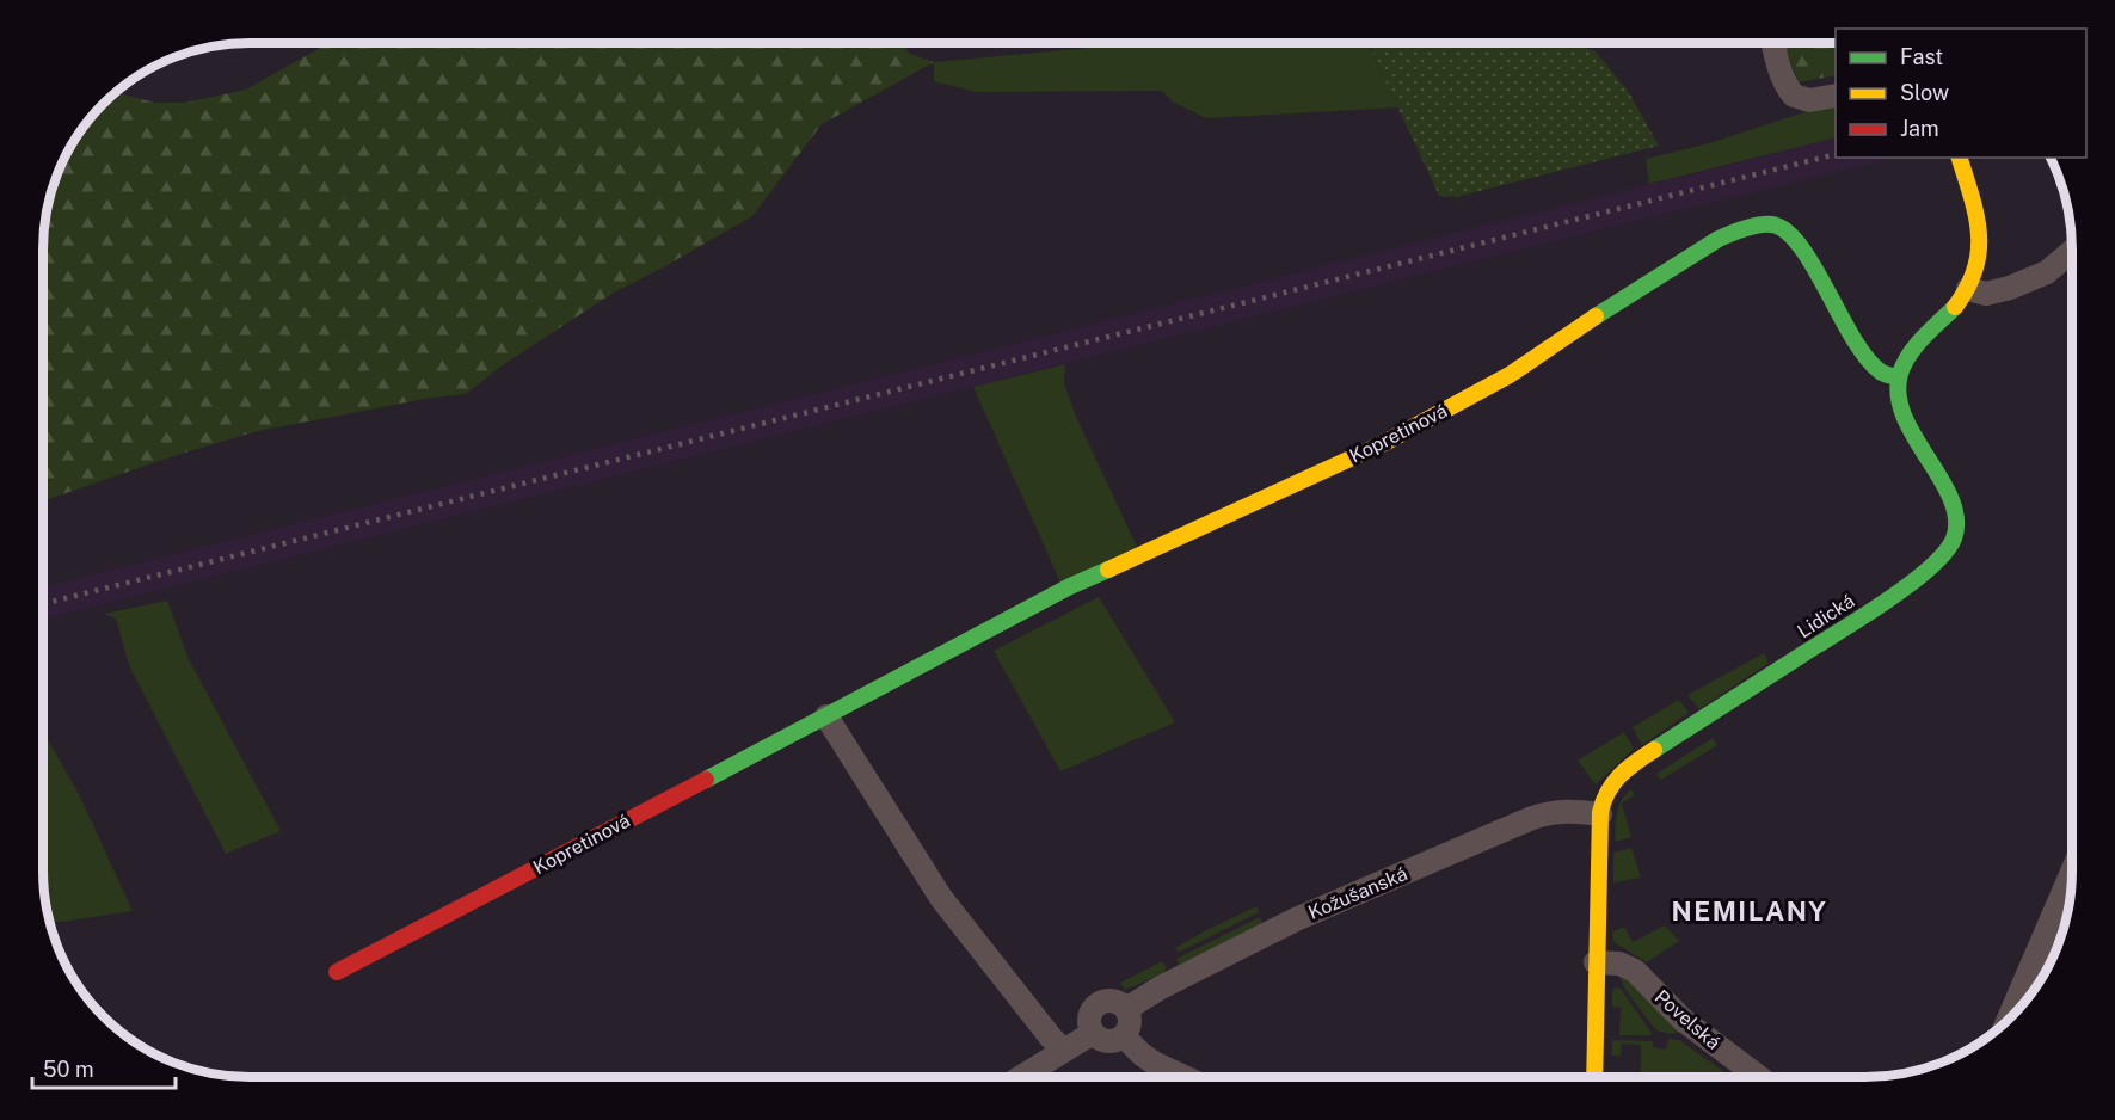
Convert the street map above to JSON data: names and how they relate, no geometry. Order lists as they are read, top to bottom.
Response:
{
  "streets": {
    "street": [
      "Kopretinová",
      "Lidická",
      "Kožušanská",
      "Povelská"
    ]
  },
  "crossings": [
    ["Kopretinová", "Lidická"],
    ["Lidická", "Kožušanská"],
    ["Lidická", "Povelská"]
  ],
  "districts": ["NEMILANY"],
  "legend": ["Fast", "Slow", "Jam"],
  "scale_bar": "50 m"
}
